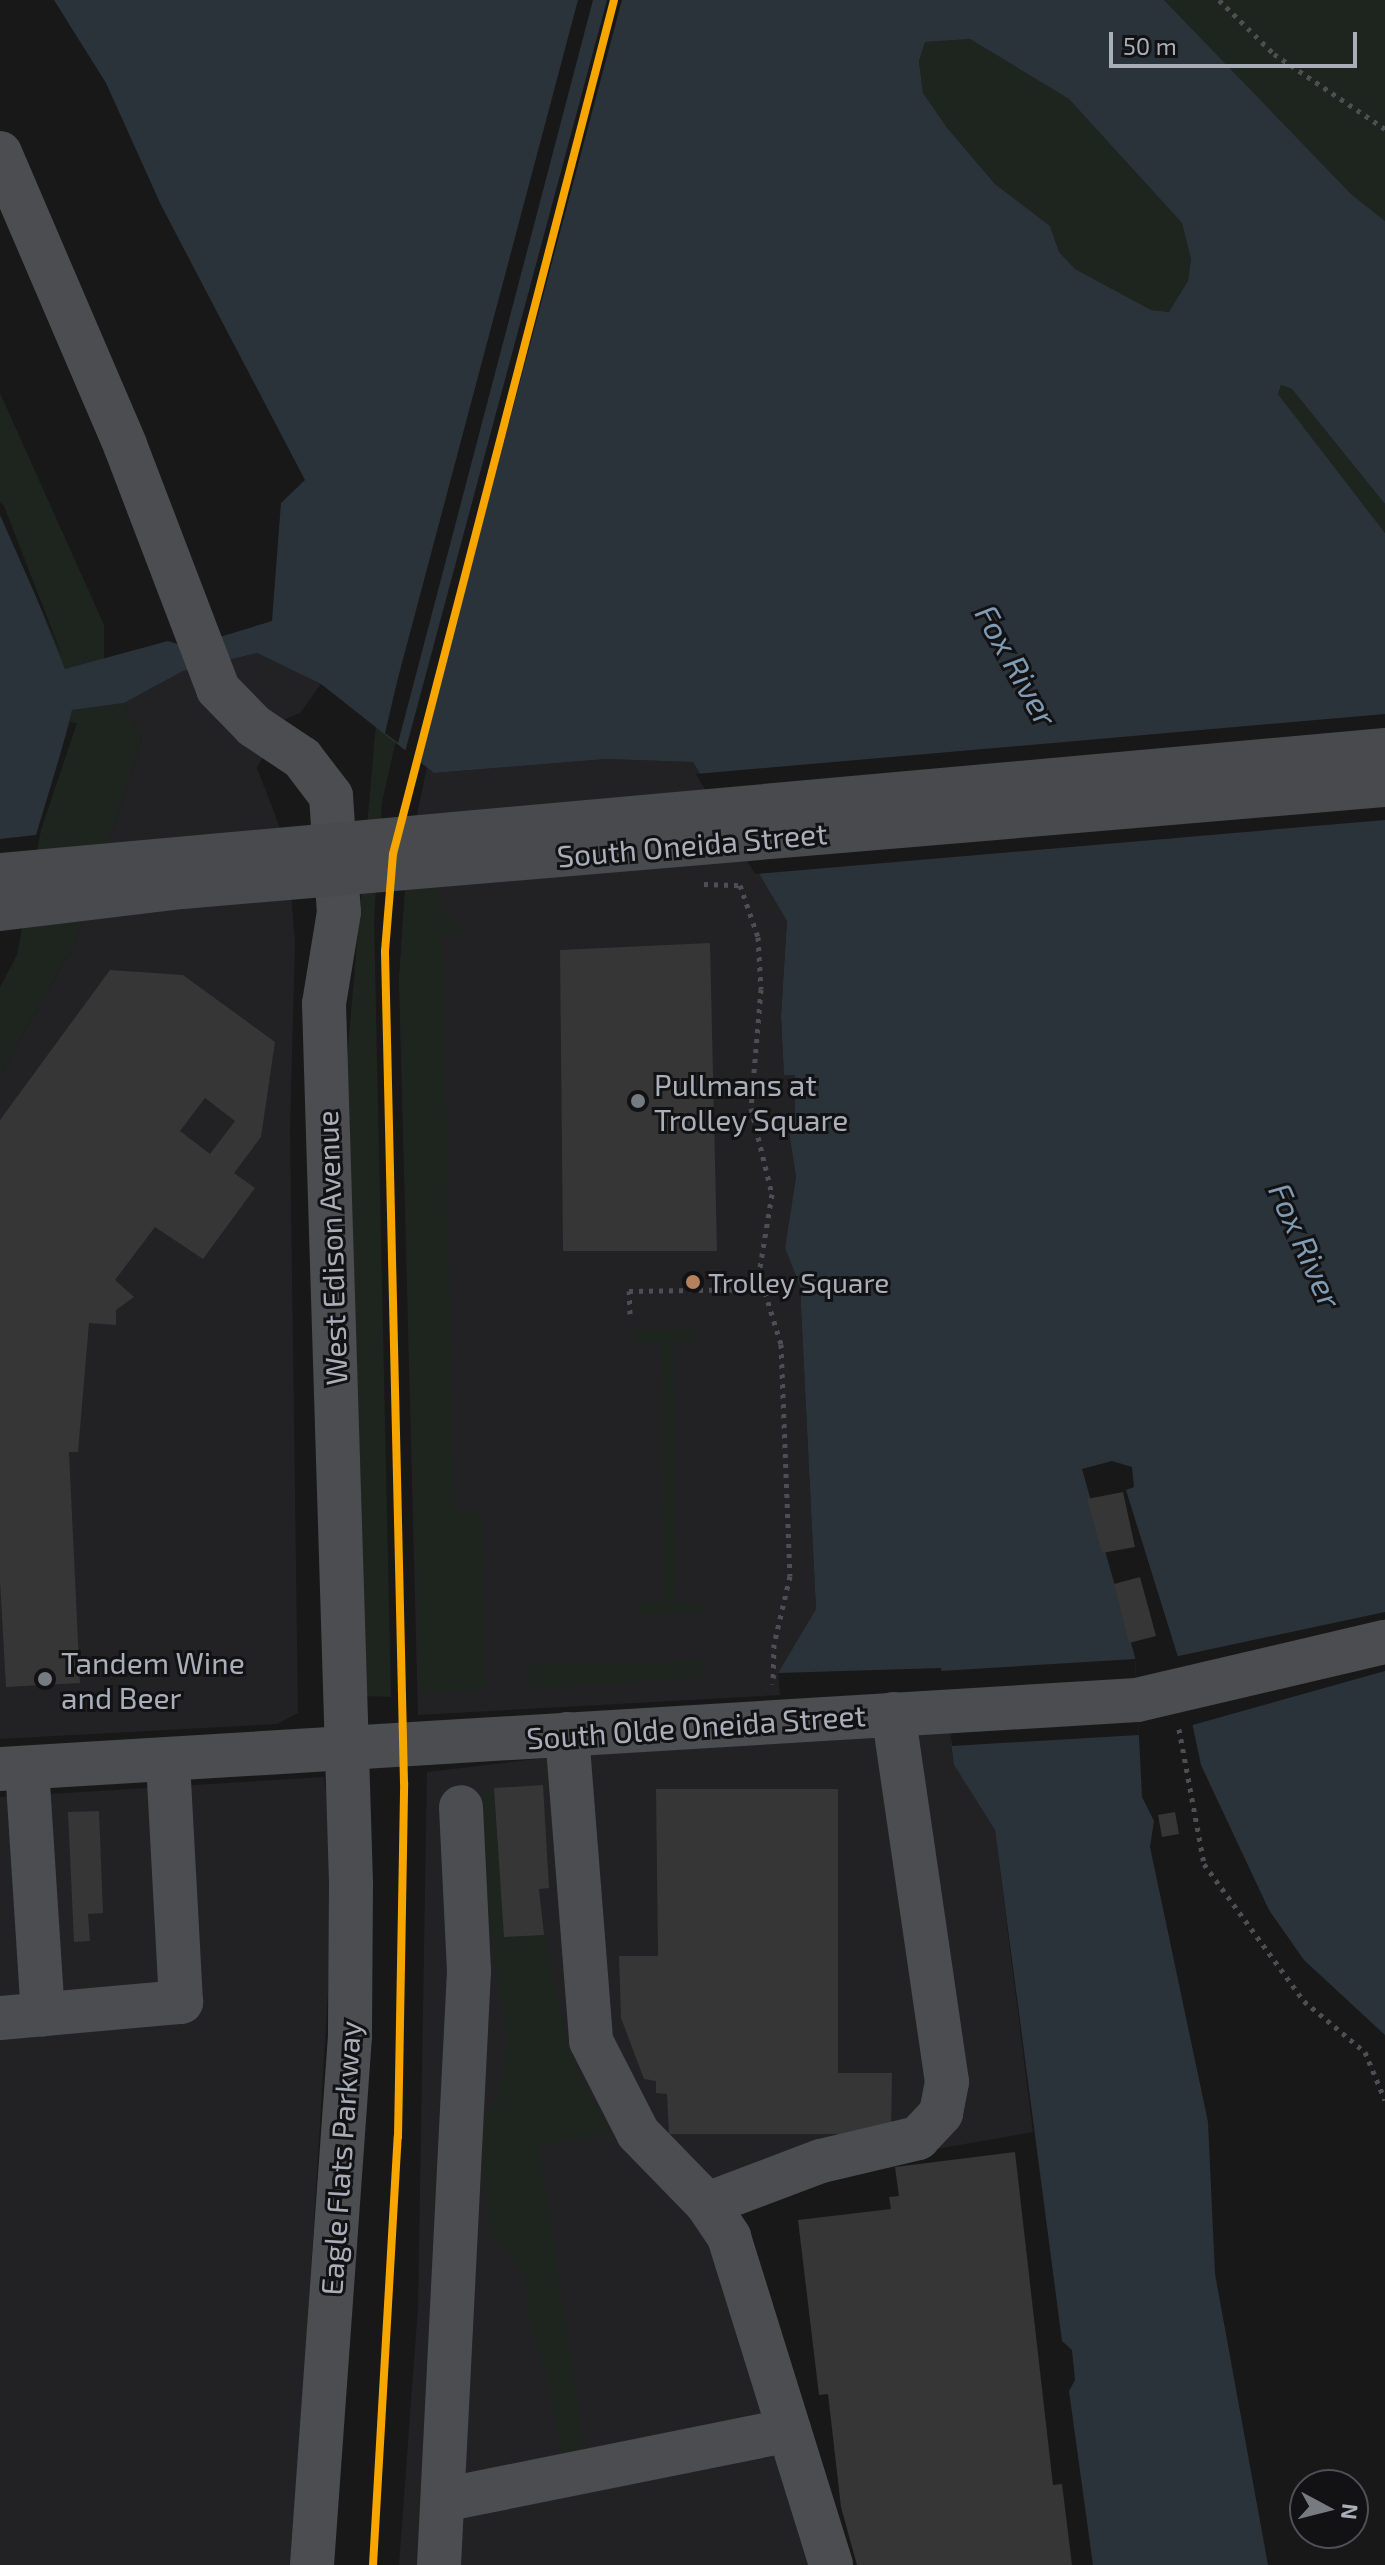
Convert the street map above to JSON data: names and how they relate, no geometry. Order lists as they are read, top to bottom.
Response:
{
  "streets": {
    "main road": ["South Oneida Street"],
    "street": ["West Edison Avenue", "South Olde Oneida Street", "Eagle Flats Parkway"]
  },
  "crossings": [
    ["West Edison Avenue", "South Olde Oneida Street"],
    ["West Edison Avenue", "Eagle Flats Parkway"],
    ["South Olde Oneida Street", "Eagle Flats Parkway"]
  ],
  "water": ["Fox River"],
  "places": ["Pullmans at Trolley Square", "Trolley Square", "Tandem Wine and Beer"],
  "scale_bar": "50 m",
  "north": "right"
}
